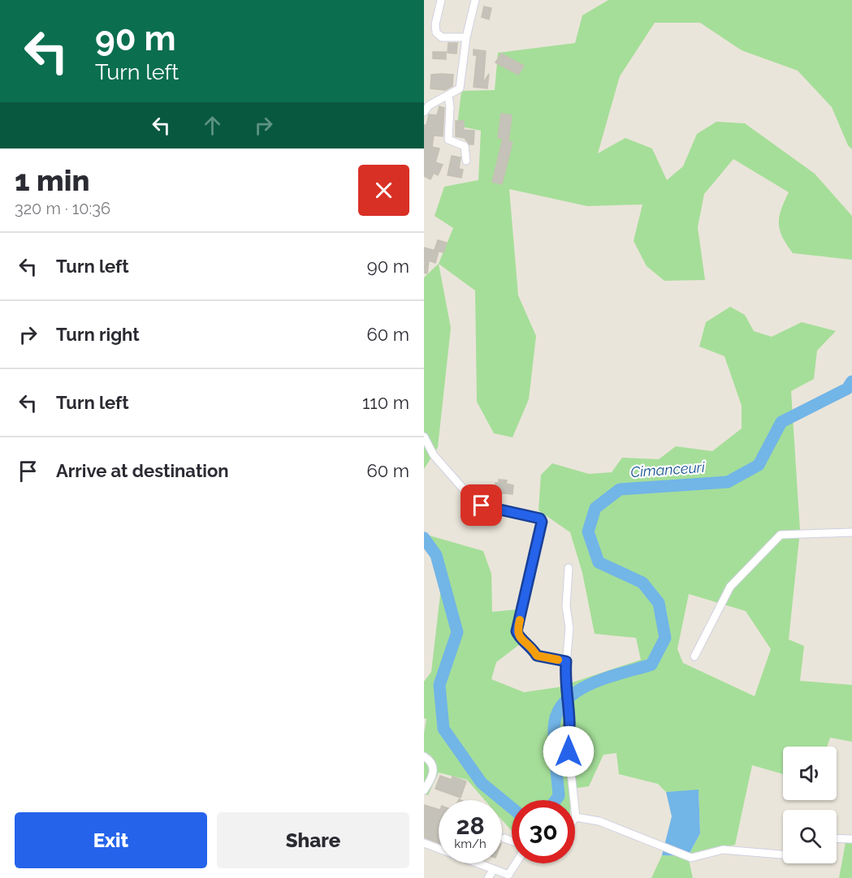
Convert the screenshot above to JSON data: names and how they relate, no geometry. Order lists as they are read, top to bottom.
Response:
{
  "water": ["Cimanceuri"],
  "page": {
    "turn": ["90 m", "Turn left"],
    "heading": ["1 min", "320 m · 10:36"],
    "list": [
      {
        "name": "Turn left",
        "value": "90 m"
      },
      {
        "name": "Turn right",
        "value": "60 m"
      },
      {
        "name": "Turn left",
        "value": "110 m"
      },
      {
        "name": "Arrive at destination",
        "value": "60 m"
      }
    ],
    "speed": "28 km/h",
    "limit": "30",
    "buttons": ["Exit", "Share"]
  }
}
